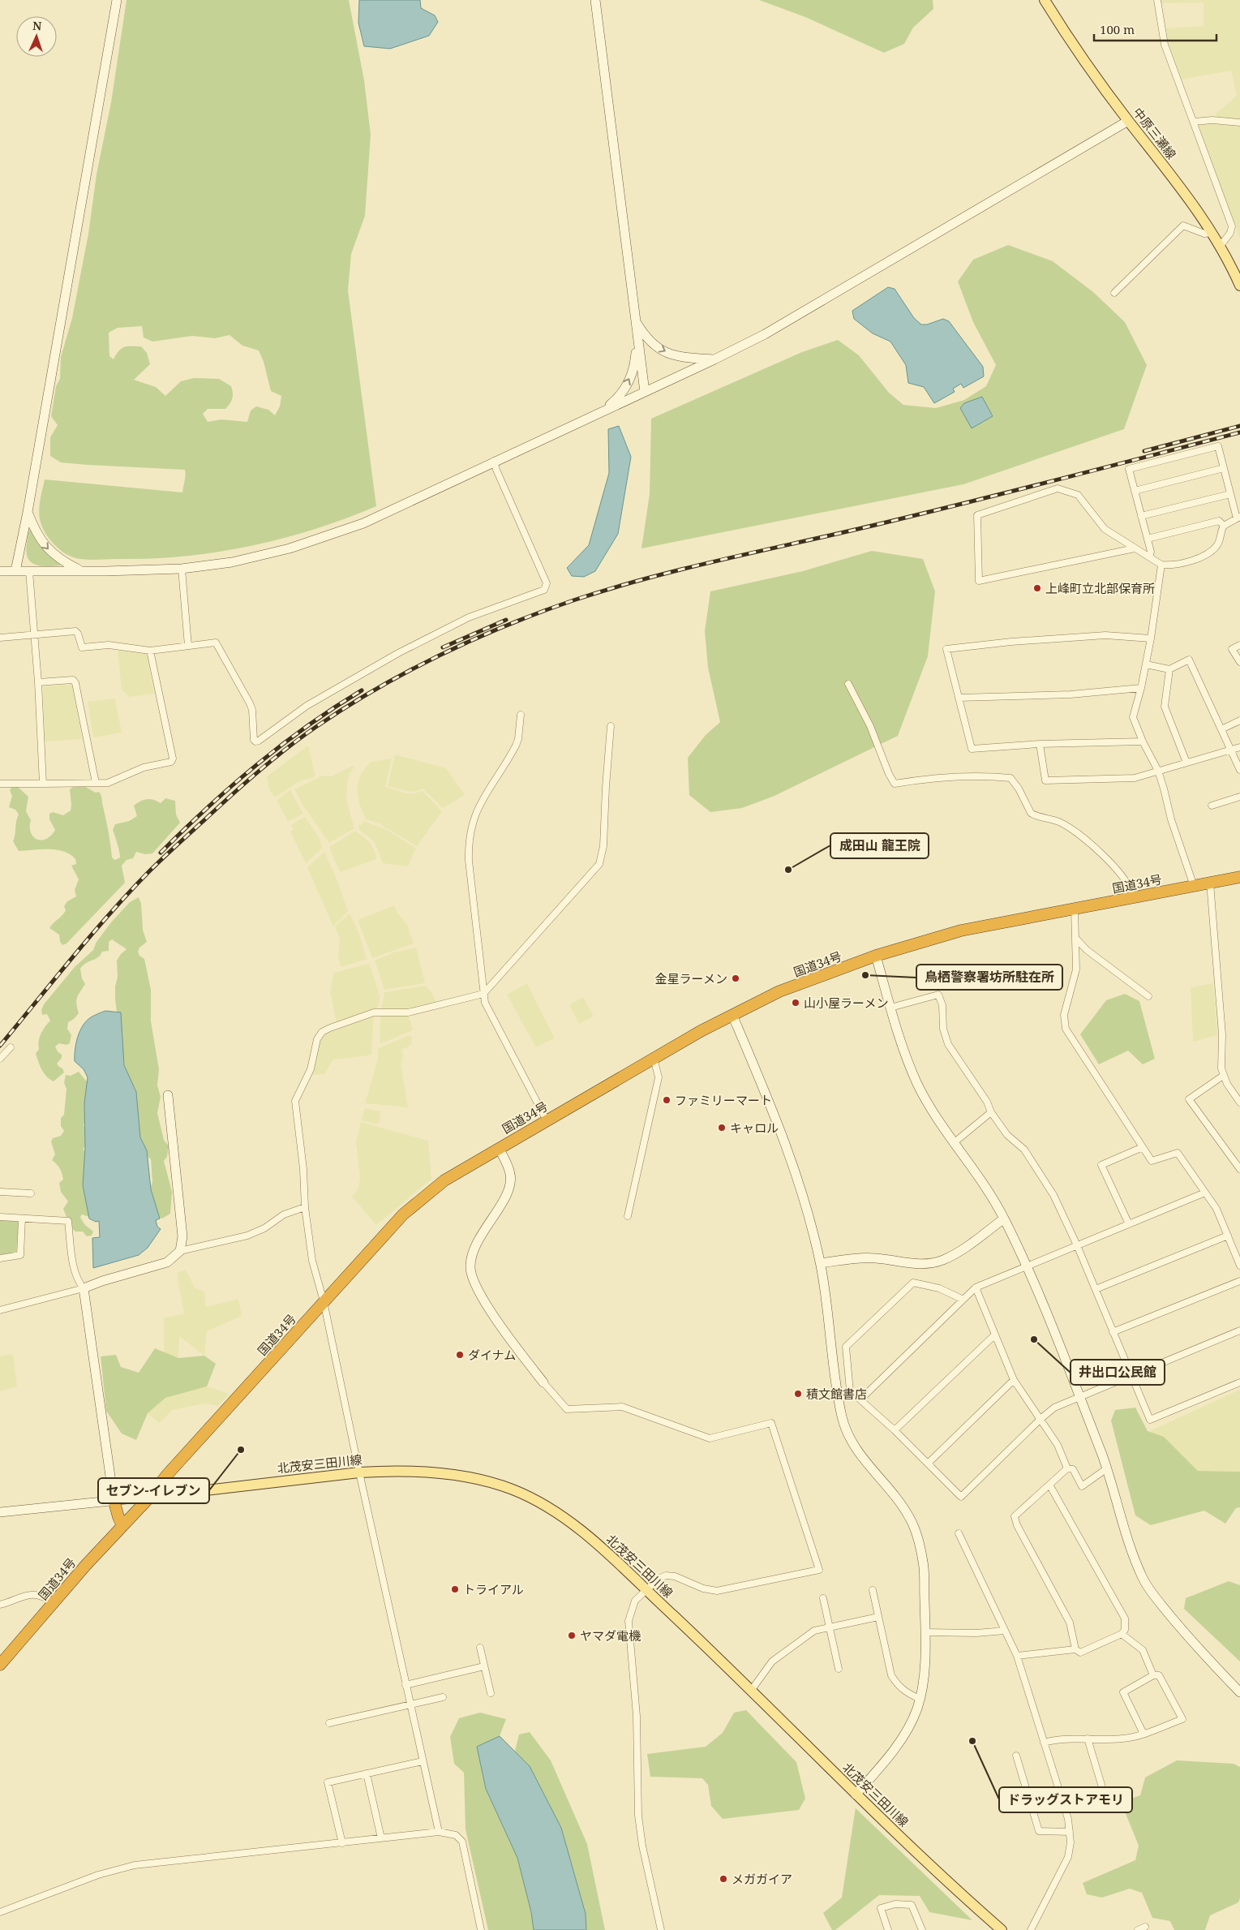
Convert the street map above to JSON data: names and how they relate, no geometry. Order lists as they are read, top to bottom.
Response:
{
  "streets": {
    "highway": ["国道34号"],
    "main road": ["中原三瀬線", "北茂安三田川線"]
  },
  "crossings": [
    ["国道34号", "北茂安三田川線"]
  ],
  "places": [
    "上峰町立北部保育所",
    "成田山 龍王院",
    "鳥栖警察署坊所駐在所",
    "金星ラーメン",
    "山小屋ラーメン",
    "ファミリーマート",
    "キャロル",
    "井出口公民館",
    "ダイナム",
    "積文館書店",
    "セブン-イレブン",
    "トライアル",
    "ヤマダ電機",
    "ドラッグストアモリ",
    "メガガイア"
  ],
  "scale_bar": "100 m",
  "north": "top"
}
